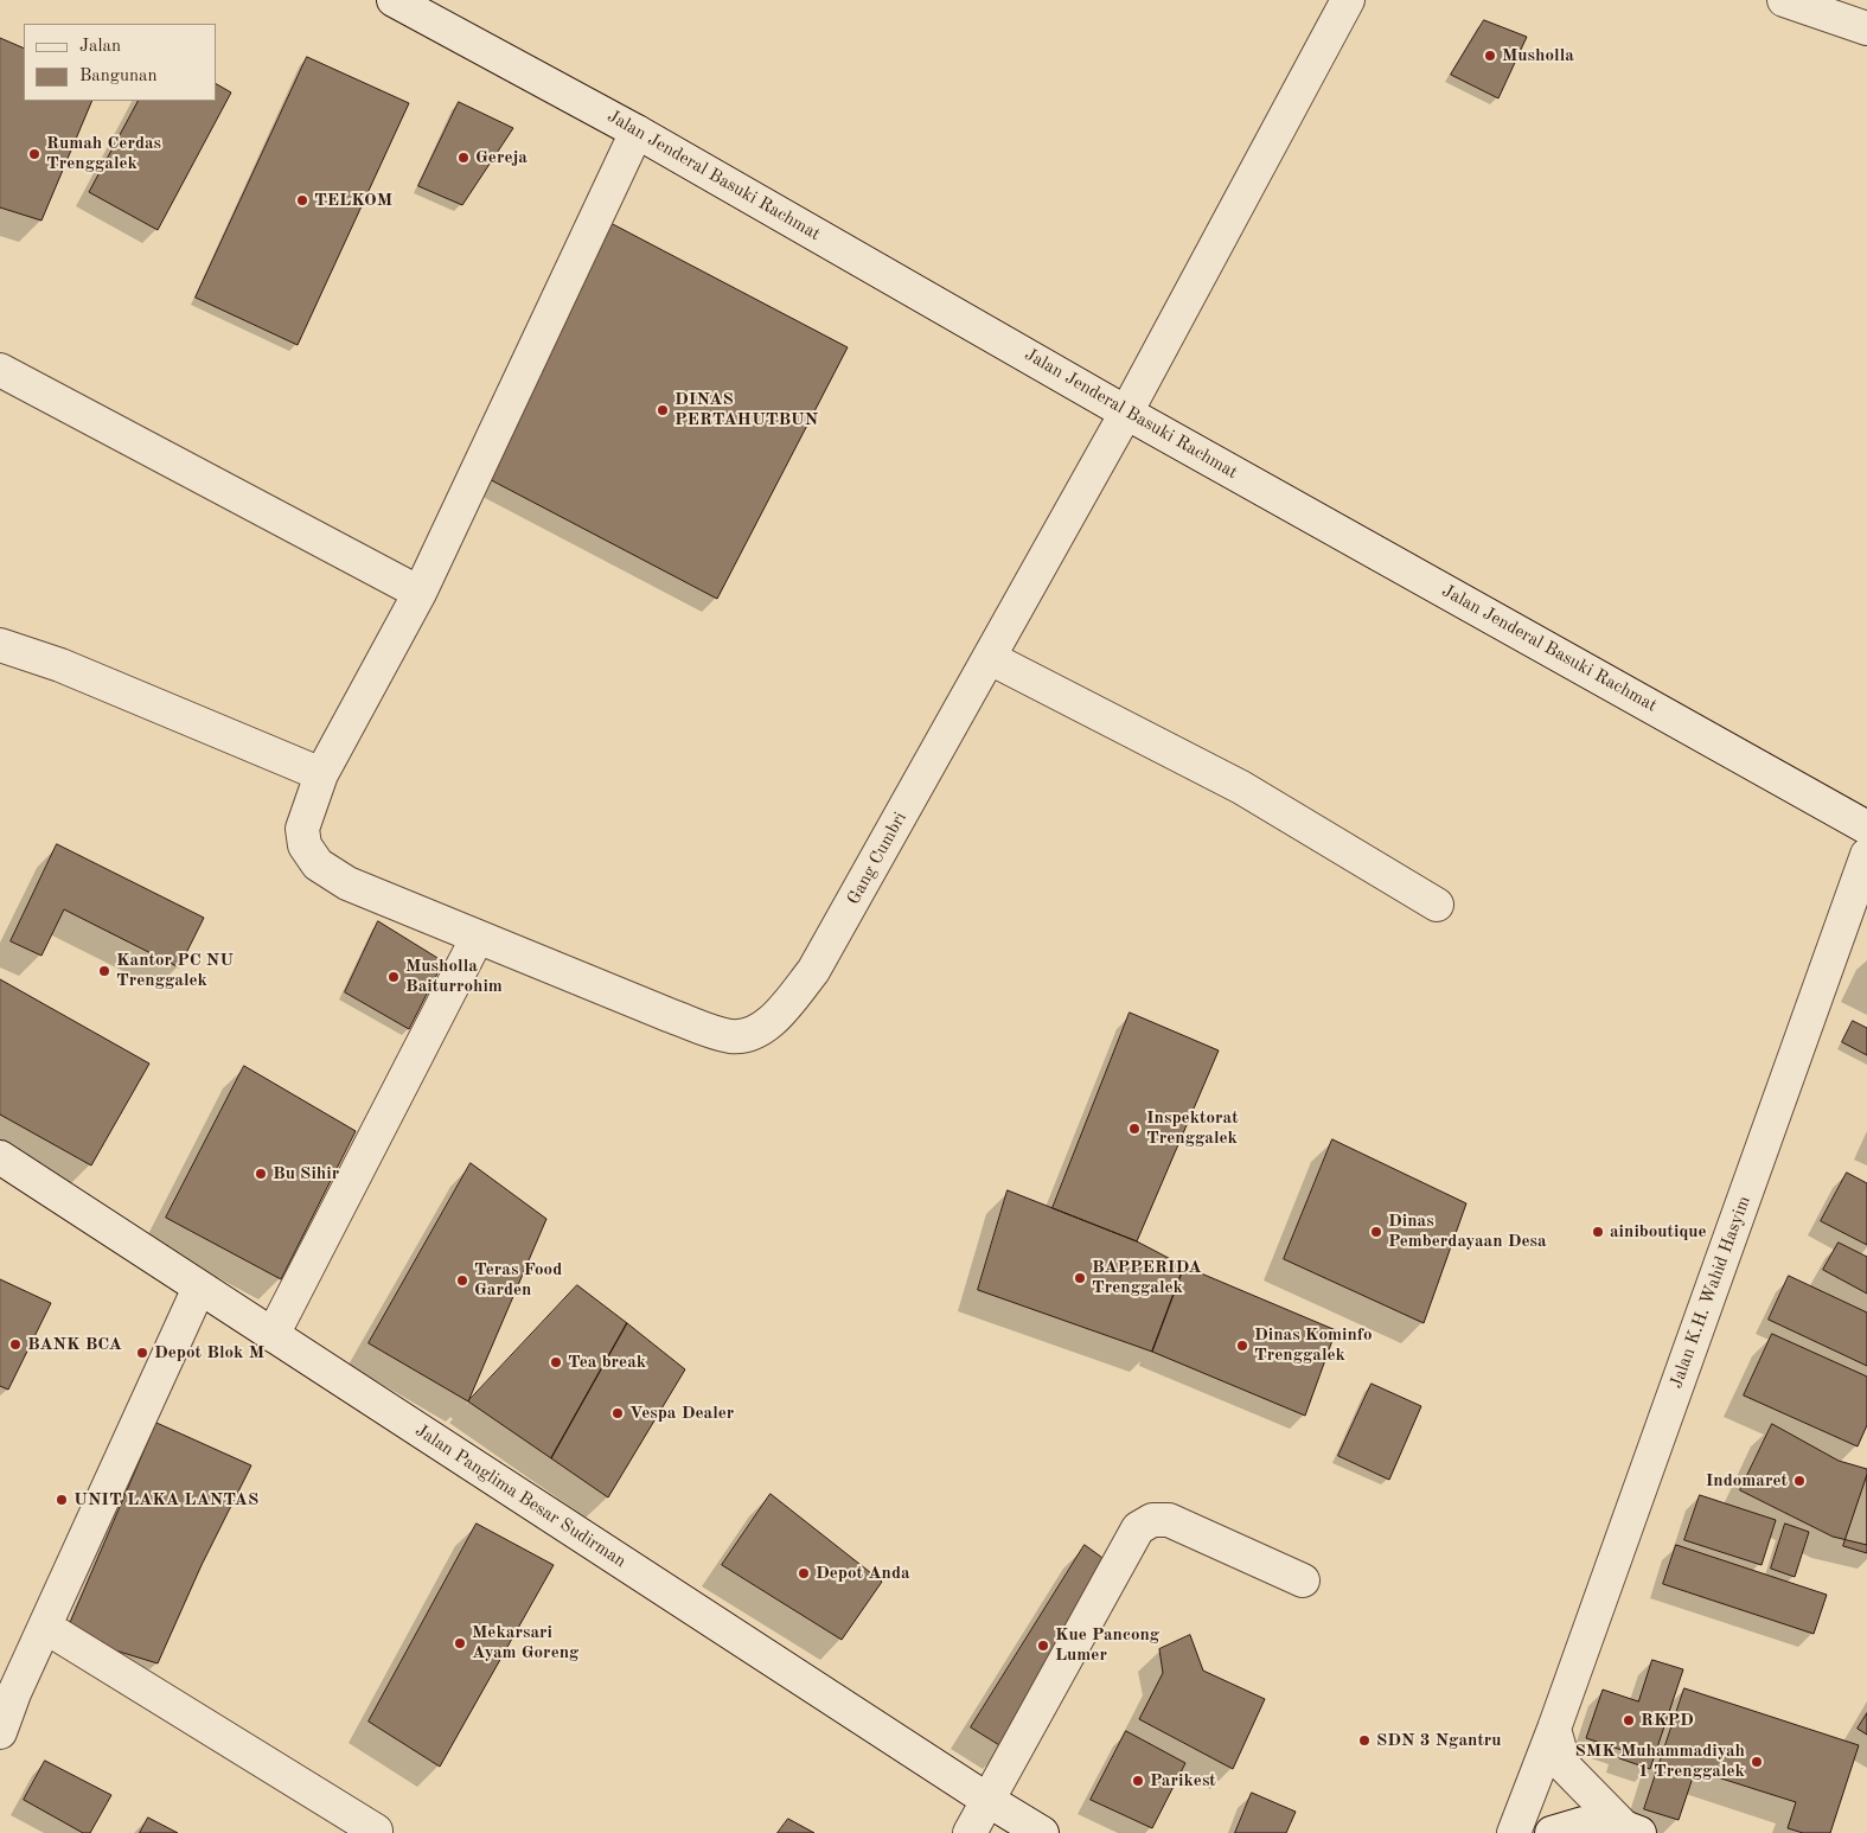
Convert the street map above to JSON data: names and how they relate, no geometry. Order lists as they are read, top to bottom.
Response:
{
  "streets": {
    "street": [
      "Jalan Jenderal Basuki Rachmat",
      "Gang Cumbri",
      "Jalan K.H. Wahid Hasyim",
      "Jalan Panglima Besar Sudirman"
    ]
  },
  "crossings": [
    ["Jalan Jenderal Basuki Rachmat", "Gang Cumbri"]
  ],
  "places": [
    "Musholla",
    "Rumah Cerdas Trenggalek",
    "Gereja",
    "TELKOM",
    "DINAS PERTAHUTBUN",
    "Kantor PC NU Trenggalek",
    "Musholla Baiturrohim",
    "Inspektorat Trenggalek",
    "Bu Sihir",
    "Dinas Pemberdayaan Desa",
    "ainiboutique",
    "BAPPERIDA Trenggalek",
    "Teras Food Garden",
    "BANK BCA",
    "Dinas Kominfo Trenggalek",
    "Depot Blok M",
    "Tea break",
    "Vespa Dealer",
    "Indomaret",
    "UNIT LAKA LANTAS",
    "Depot Anda",
    "Mekarsari Ayam Goreng",
    "Kue Pancong Lumer",
    "RKPD",
    "SDN 3 Ngantru",
    "SMK Muhammadiyah 1 Trenggalek",
    "Parikest"
  ],
  "legend": ["Jalan", "Bangunan"]
}
